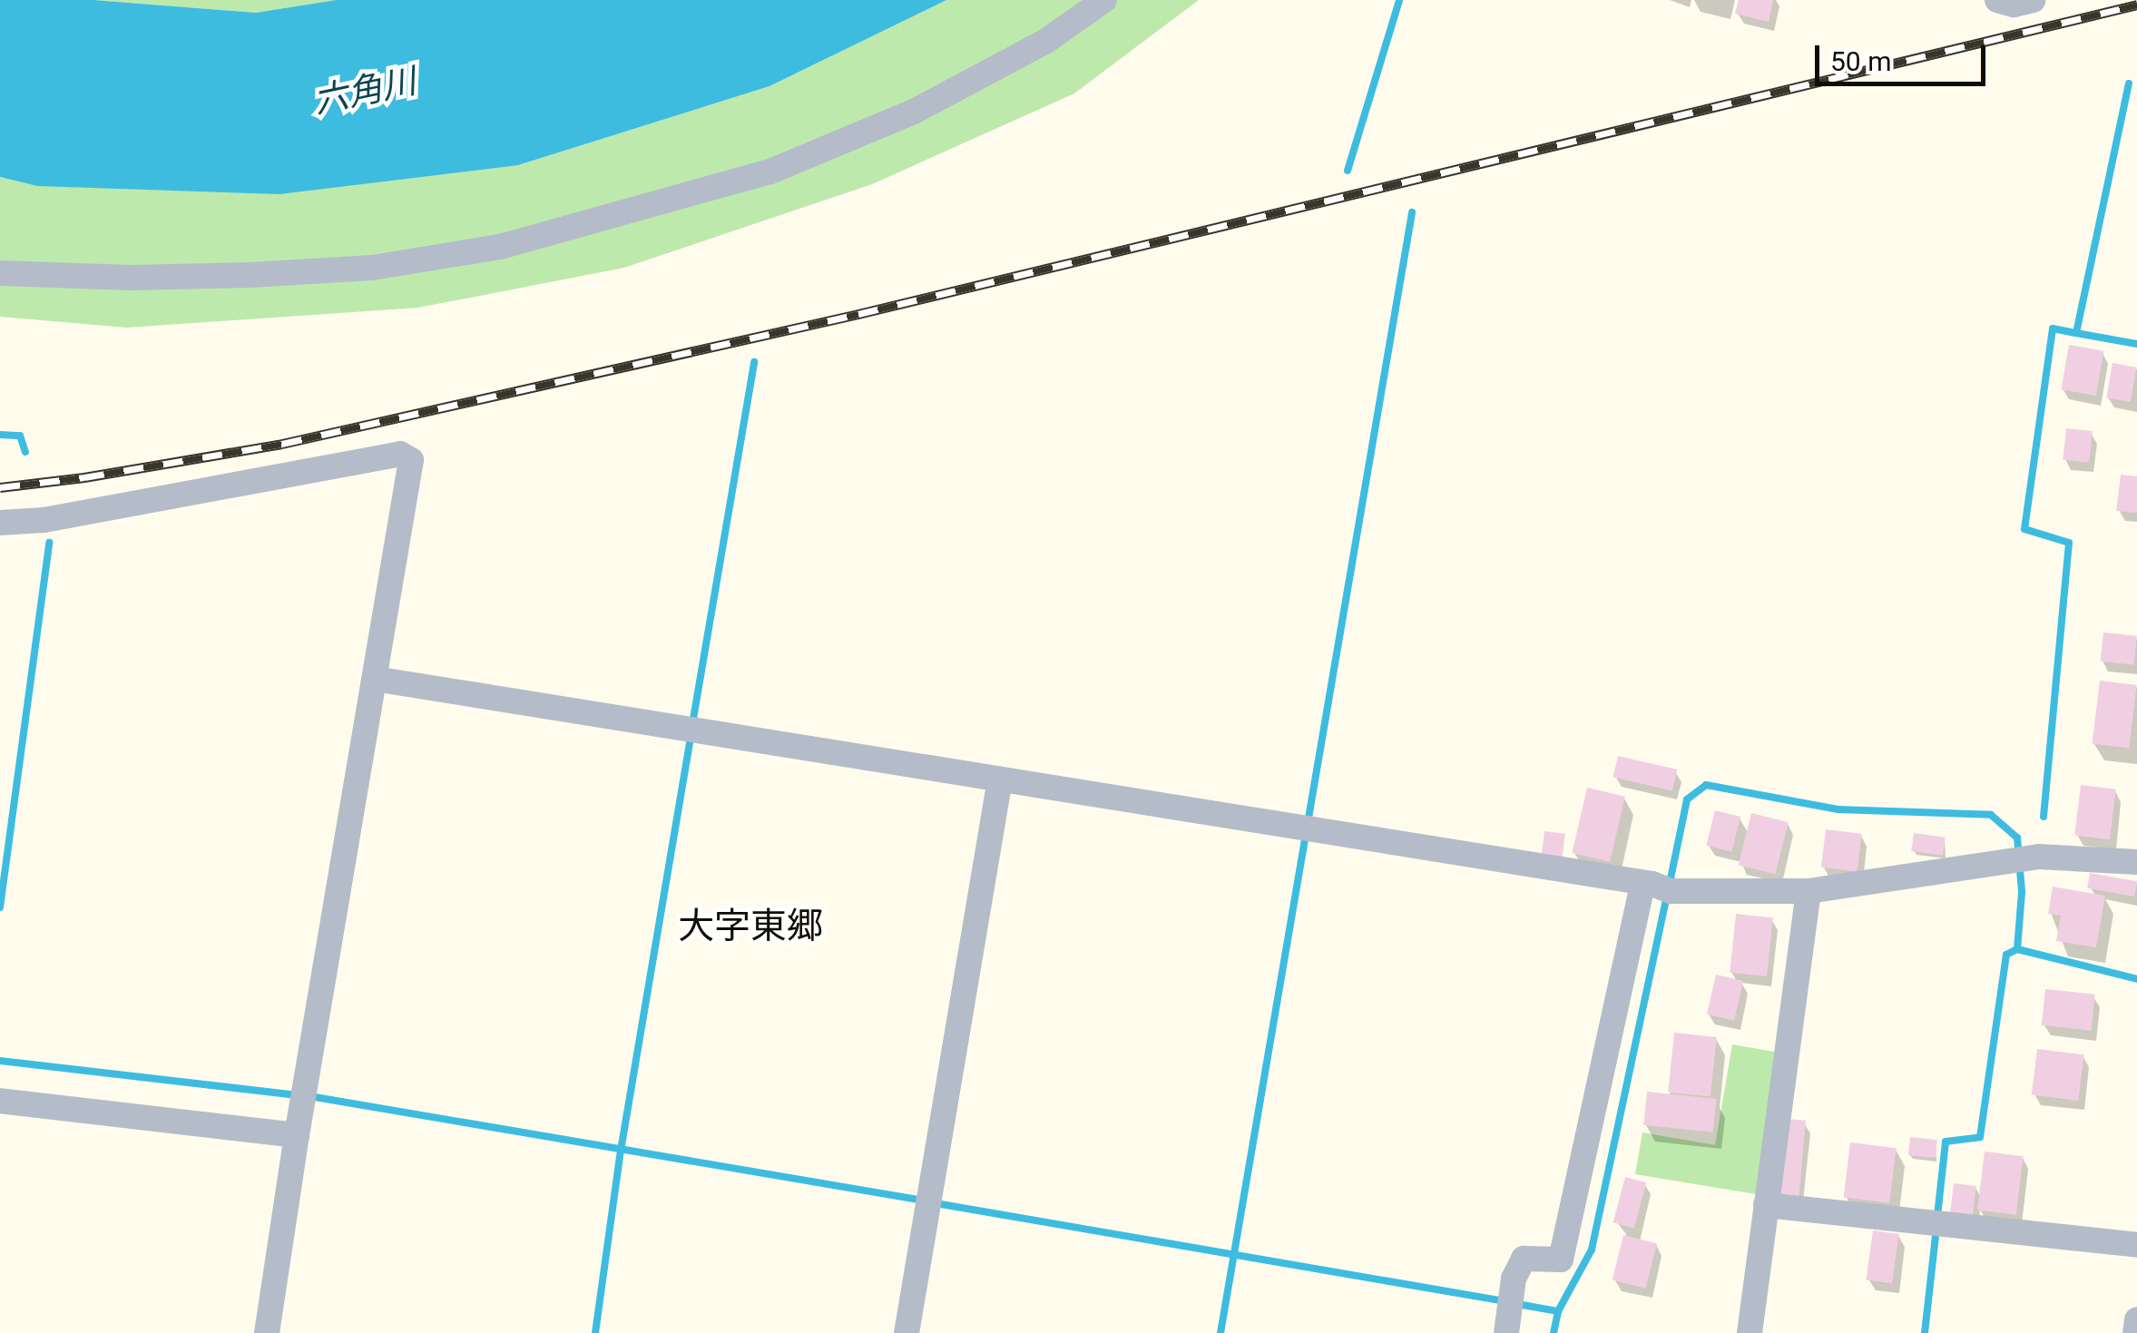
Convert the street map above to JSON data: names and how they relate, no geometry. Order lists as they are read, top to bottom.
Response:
{
  "districts": ["大字東郷"],
  "water": ["六角川"],
  "scale_bar": "50 m"
}
